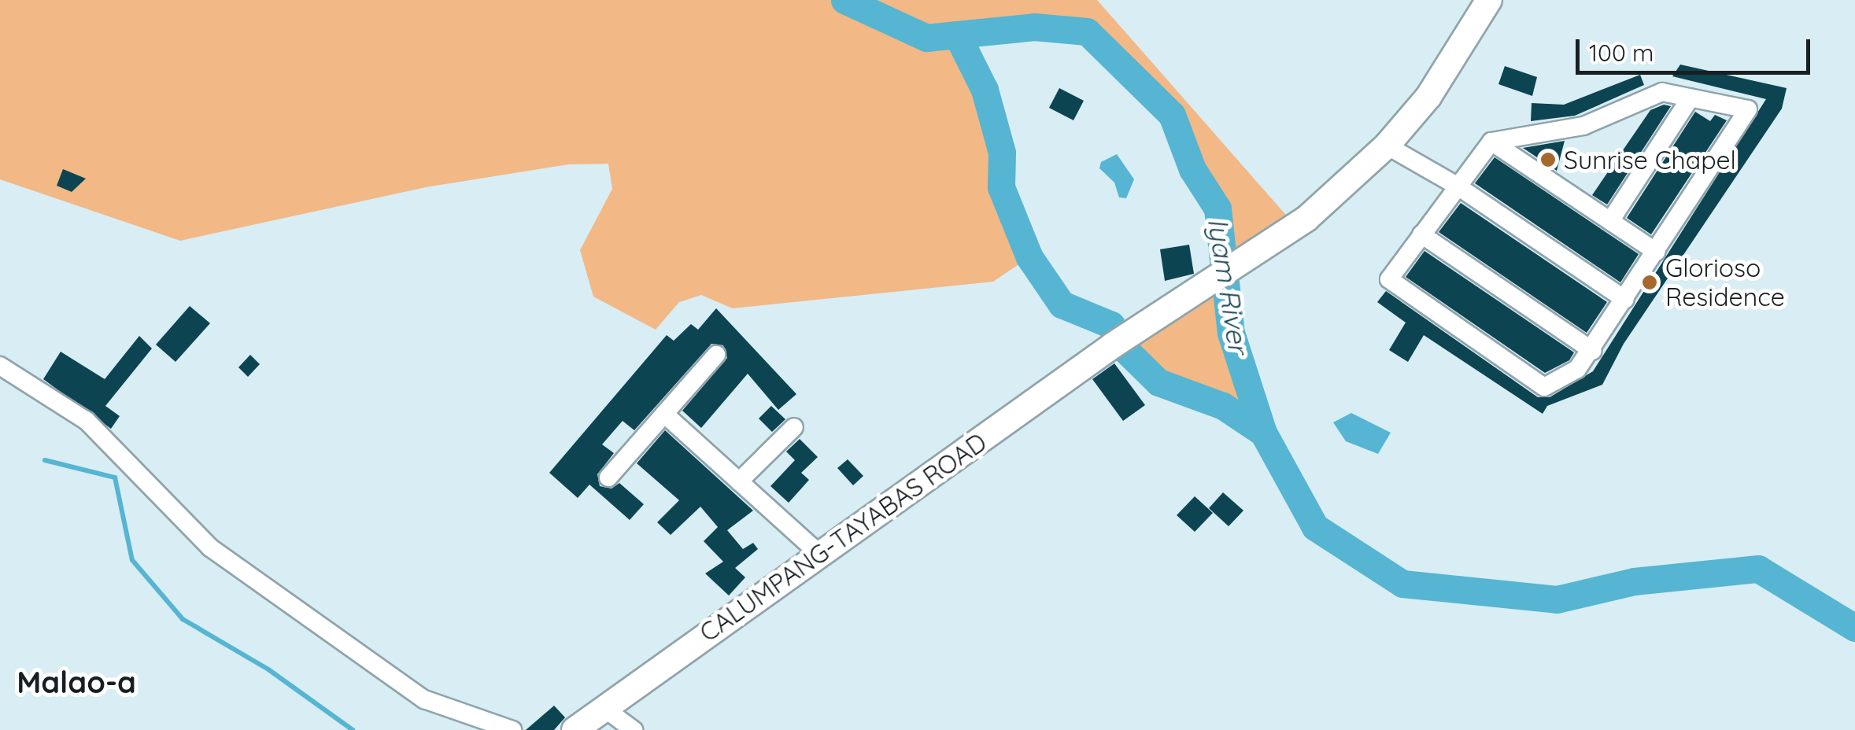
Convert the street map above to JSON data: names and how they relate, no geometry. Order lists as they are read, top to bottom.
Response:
{
  "streets": {
    "main road": ["CALUMPANG-TAYABAS ROAD"]
  },
  "districts": ["Malao-a"],
  "water": ["Iyam River"],
  "places": ["Sunrise Chapel", "Glorioso Residence"],
  "scale_bar": "100 m"
}
